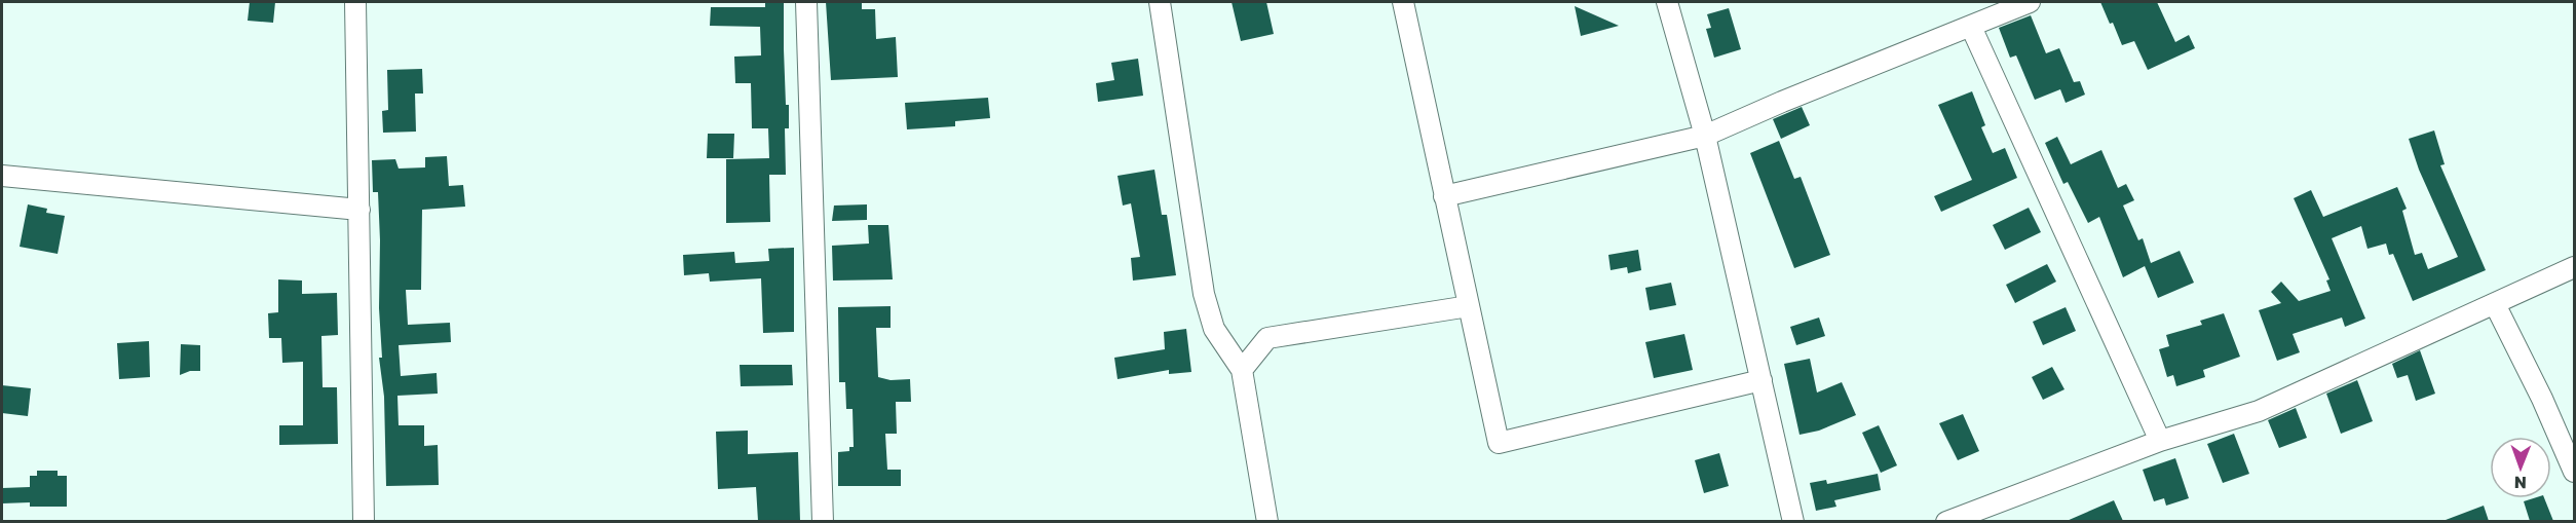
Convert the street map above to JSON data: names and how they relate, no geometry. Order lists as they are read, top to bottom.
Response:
{
  "north": "bottom"
}
